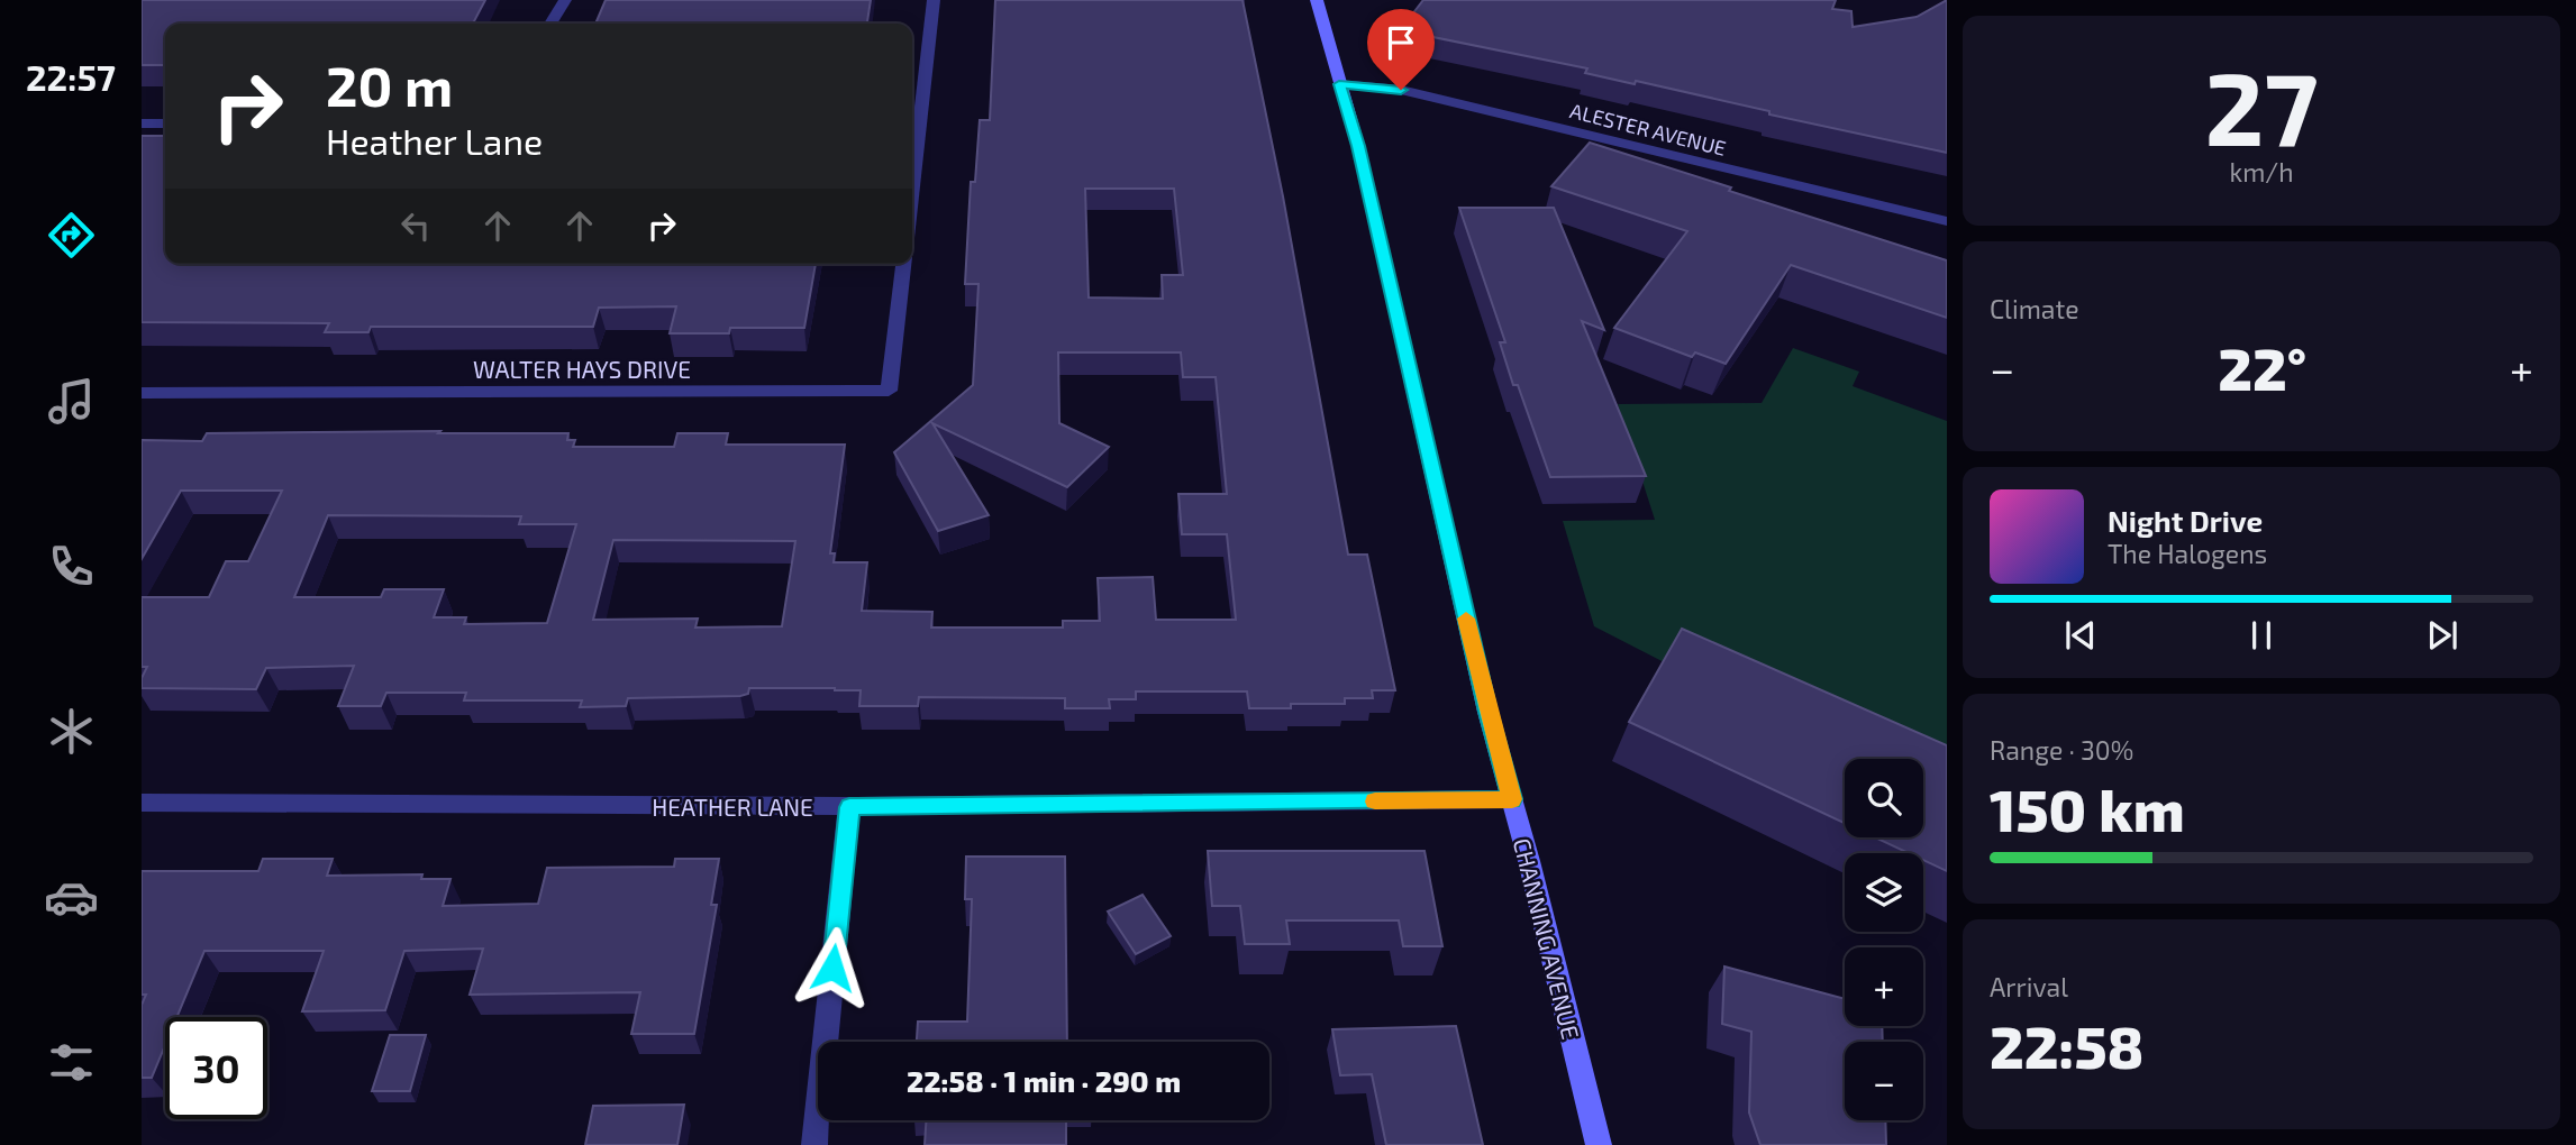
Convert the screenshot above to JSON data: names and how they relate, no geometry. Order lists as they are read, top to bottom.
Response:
{
  "streets": {
    "street": [
      "ALESTER AVENUE",
      "WALTER HAYS DRIVE",
      "HEATHER LANE",
      "CHANNING AVENUE"
    ]
  },
  "crossings": [
    ["ALESTER AVENUE", "CHANNING AVENUE"],
    ["HEATHER LANE", "CHANNING AVENUE"]
  ],
  "page": {
    "tabs": "22:57",
    "tile": [
      ["27", "km/h"],
      "Climate",
      ["Range · 30%", "150 km"],
      ["Arrival", "22:58"]
    ],
    "turn": ["20 m", "Heather Lane"],
    "heat": ["−", "22°", "+"],
    "song": ["Night Drive", "The Halogens"],
    "map_buttons": ["+", "−"],
    "limit": "30",
    "trip": "22:58 · 1 min · 290 m"
  }
}
